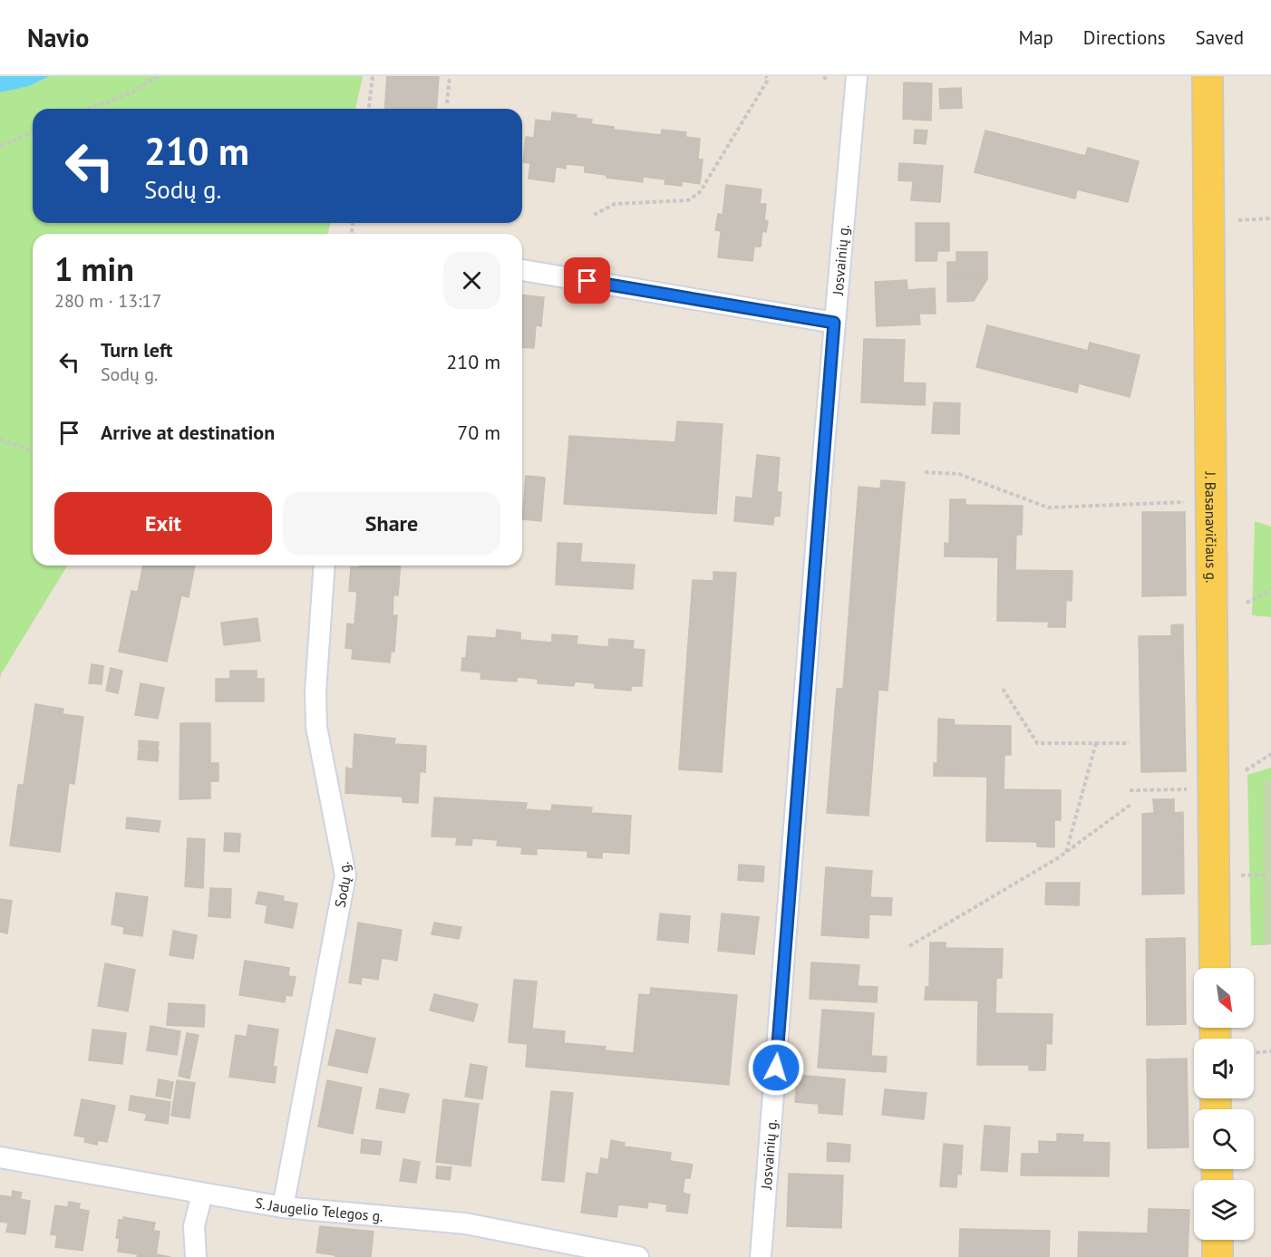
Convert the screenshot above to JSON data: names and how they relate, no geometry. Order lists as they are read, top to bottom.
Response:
{
  "streets": {
    "main road": ["J. Basanavičiaus g."],
    "street": ["Josvainių g.", "Sodų g.", "S. Jaugelio Telegos g."]
  },
  "crossings": [
    ["Sodų g.", "S. Jaugelio Telegos g."]
  ],
  "north": "bottom right",
  "page": {
    "header": "Navio",
    "nav": ["Map", "Directions", "Saved"],
    "turn": ["210 m", "Sodų g."],
    "heading": ["1 min", "280 m · 13:17"],
    "list": [
      {
        "name": "Turn left",
        "note": "Sodų g.",
        "value": "210 m"
      },
      {
        "name": "Arrive at destination",
        "value": "70 m"
      }
    ],
    "buttons": ["Exit", "Share"]
  }
}
